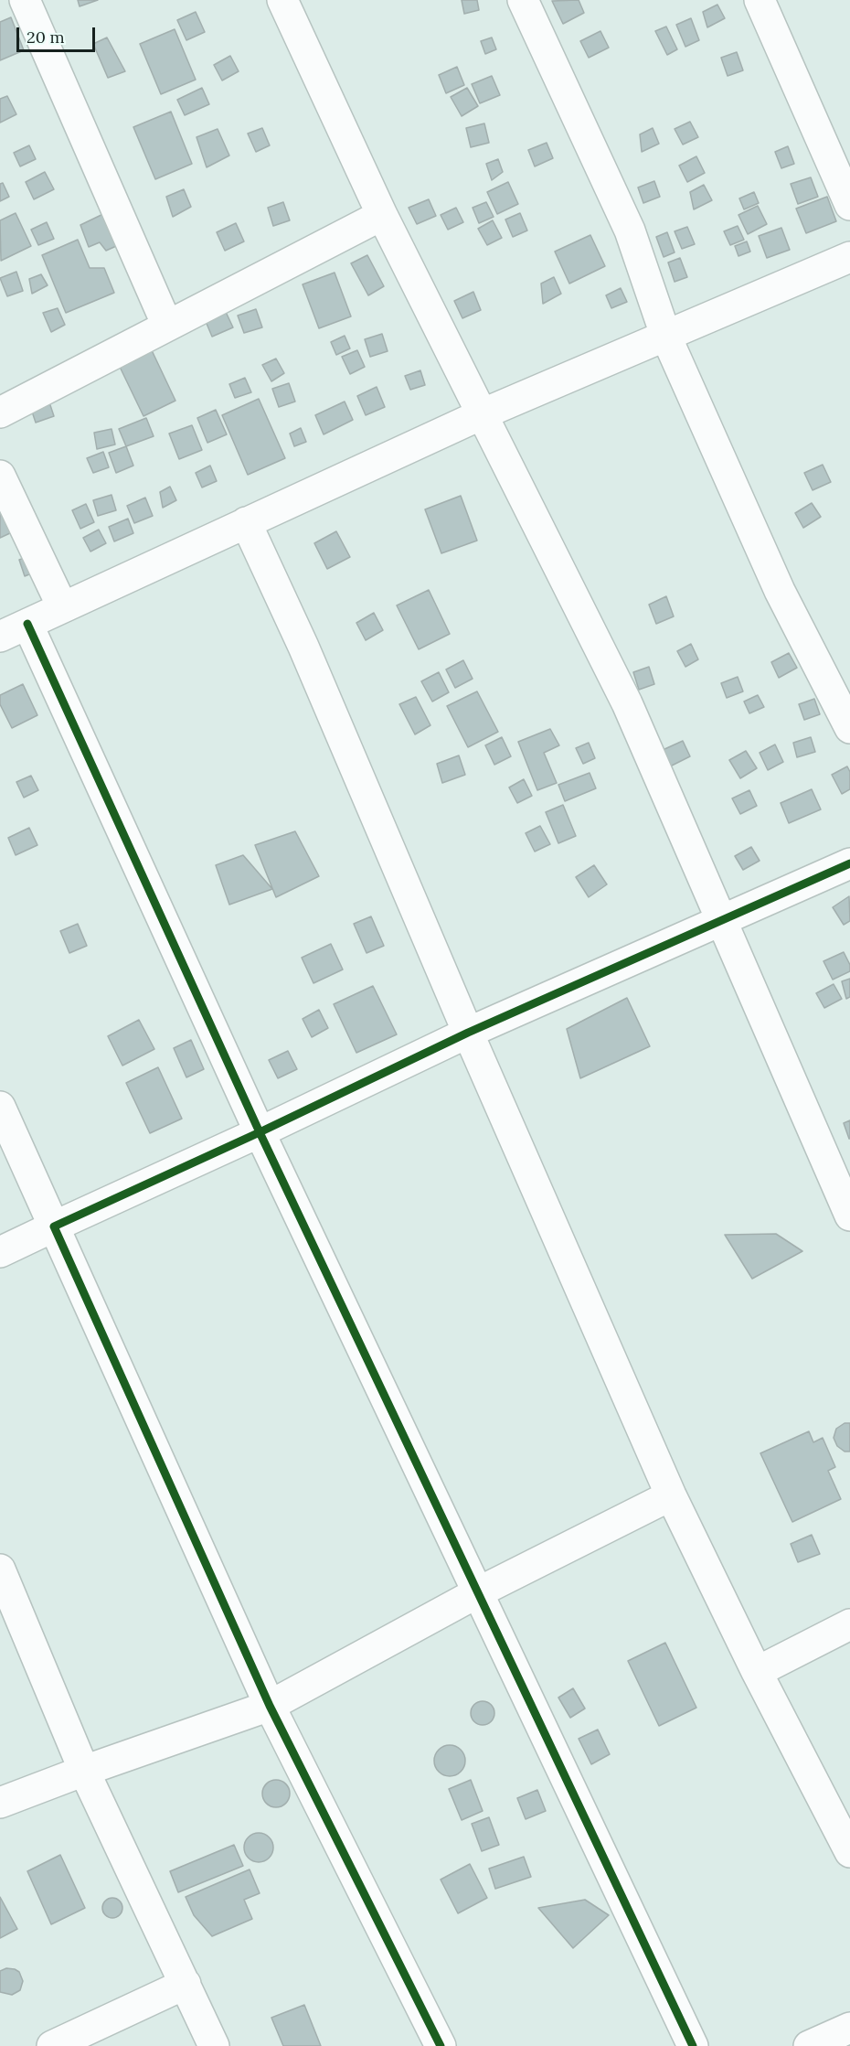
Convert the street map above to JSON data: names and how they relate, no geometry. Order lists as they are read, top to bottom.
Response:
{
  "scale_bar": "20 m"
}
